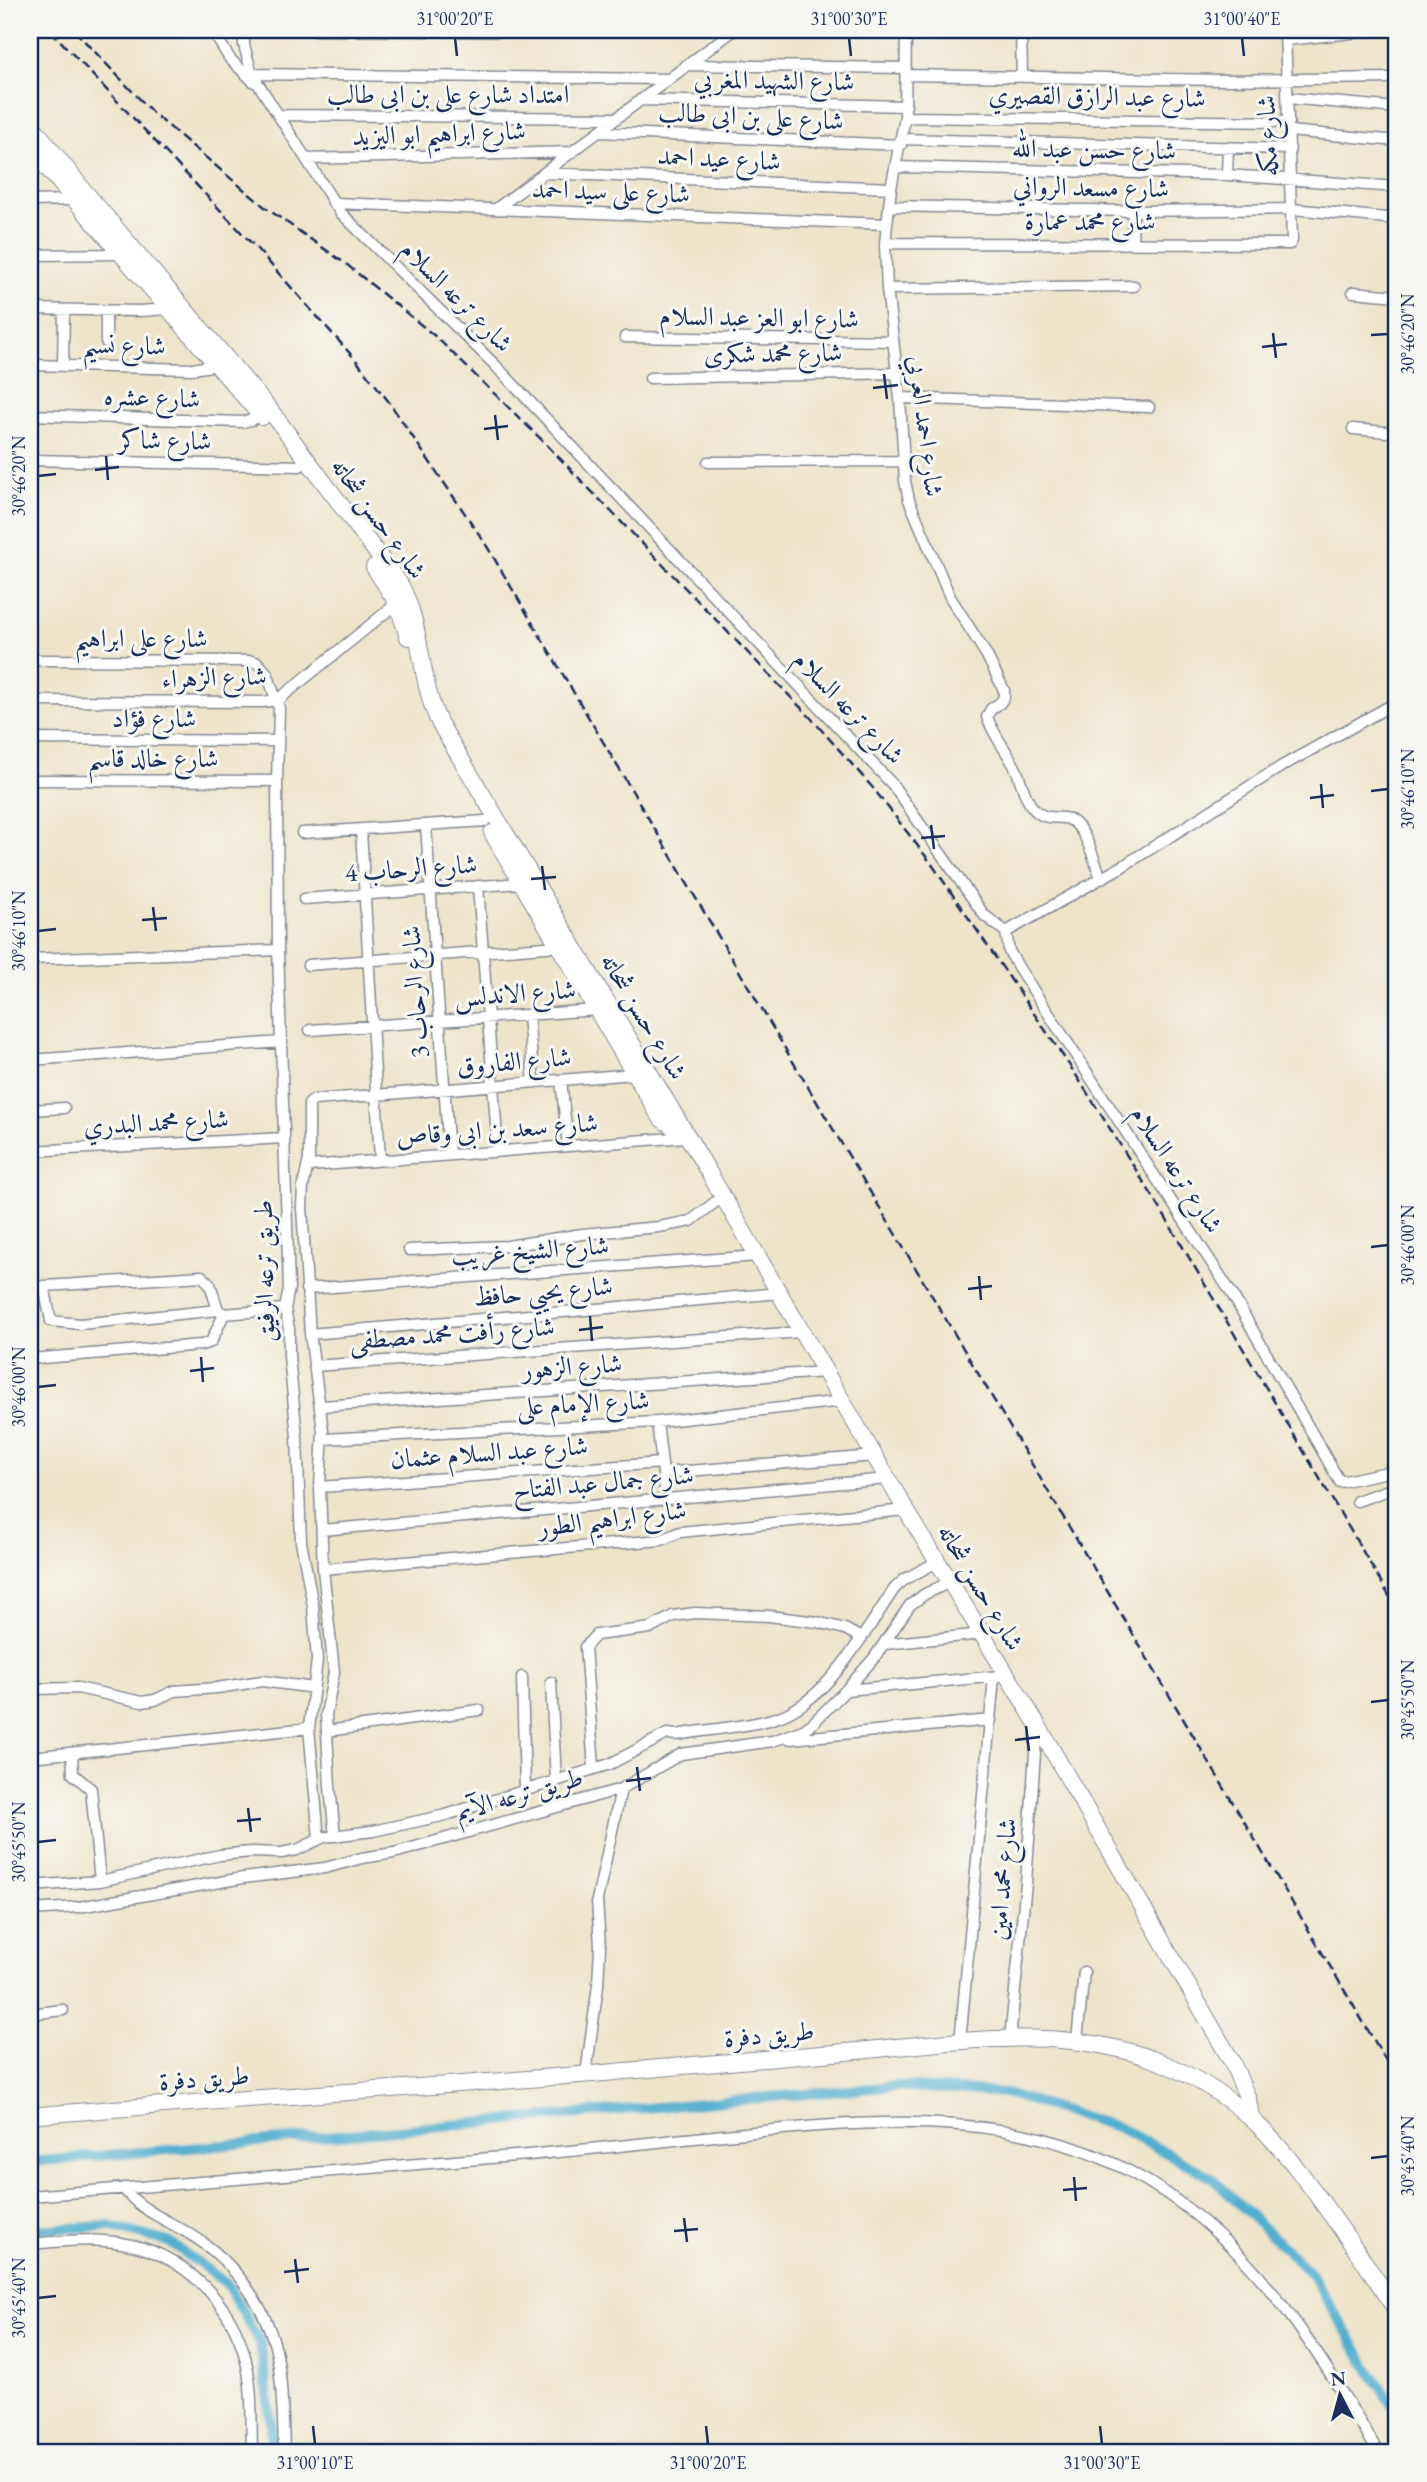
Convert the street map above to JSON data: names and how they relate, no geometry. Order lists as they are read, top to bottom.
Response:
{
  "streets": {
    "main road": ["شارع حسن شحاته", "طريق دفرة"],
    "street": [
      "شارع الشهيد المغربي",
      "امتداد شارع على بن ابى طالب",
      "شارع عبد الرازق القصيري",
      "شارع على بن ابى طالب",
      "شارع ابراهيم ابو اليزيد",
      "شارع مكه",
      "شارع حسن عبد الله",
      "شارع عيد احمد",
      "شارع مسعد الرواني",
      "شارع على سيد احمد",
      "شارع محمد عمارة",
      "شارع ترعه السلام",
      "شارع ابو العز عبد السلام",
      "شارع نسيم",
      "شارع محمد شكرى",
      "شارع عشره",
      "شارع احمد العربي",
      "شارع شاكر",
      "شارع على ابراهيم",
      "شارع الزهراء",
      "شارع فؤاد",
      "شارع خالد قاسم",
      "شارع الرحاب 4",
      "شارع الرحاب 3",
      "شارع الاندلس",
      "شارع الفاروق",
      "شارع محمد البدري",
      "شارع سعد بن ابى وقاص",
      "شارع الشيخ غريب",
      "طريق ترعه الرفيق",
      "شارع يحيي حافظ",
      "شارع رأفت محمد مصطفى",
      "شارع الزهور",
      "شارع الإمام على",
      "شارع عبد السلام عثمان",
      "شارع جمال عبد الفتاح",
      "شارع ابراهيم الطور",
      "طريق ترعه الآيم",
      "شارع محمد امين"
    ]
  },
  "crossings": [
    ["شارع الشهيد المغربي", "شارع عبد الرازق القصيري"],
    ["شارع الشهيد المغربي", "شارع احمد العربي"],
    ["امتداد شارع على بن ابى طالب", "شارع ترعه السلام"],
    ["شارع عبد الرازق القصيري", "شارع مكه"],
    ["شارع عبد الرازق القصيري", "شارع احمد العربي"],
    ["شارع على بن ابى طالب", "شارع مكه"],
    ["شارع على بن ابى طالب", "شارع احمد العربي"],
    ["شارع ابراهيم ابو اليزيد", "شارع ترعه السلام"],
    ["شارع مكه", "شارع حسن عبد الله"],
    ["شارع مكه", "شارع مسعد الرواني"],
    ["شارع مكه", "شارع محمد عمارة"],
    ["شارع حسن عبد الله", "شارع احمد العربي"],
    ["شارع عيد احمد", "شارع احمد العربي"],
    ["شارع مسعد الرواني", "شارع احمد العربي"],
    ["شارع على سيد احمد", "شارع ترعه السلام"],
    ["شارع على سيد احمد", "شارع احمد العربي"],
    ["شارع محمد عمارة", "شارع احمد العربي"],
    ["شارع ابو العز عبد السلام", "شارع احمد العربي"],
    ["شارع نسيم", "شارع حسن شحاته"],
    ["شارع محمد شكرى", "شارع احمد العربي"],
    ["شارع عشره", "شارع حسن شحاته"],
    ["شارع شاكر", "شارع حسن شحاته"],
    ["شارع حسن شحاته", "شارع الزهراء"],
    ["شارع حسن شحاته", "شارع الرحاب 4"],
    ["شارع حسن شحاته", "شارع الاندلس"],
    ["شارع حسن شحاته", "شارع الفاروق"],
    ["شارع حسن شحاته", "شارع سعد بن ابى وقاص"],
    ["شارع حسن شحاته", "شارع الشيخ غريب"],
    ["شارع حسن شحاته", "شارع يحيي حافظ"],
    ["شارع حسن شحاته", "شارع رأفت محمد مصطفى"],
    ["شارع حسن شحاته", "شارع الزهور"],
    ["شارع حسن شحاته", "شارع الإمام على"],
    ["شارع حسن شحاته", "شارع عبد السلام عثمان"],
    ["شارع حسن شحاته", "شارع جمال عبد الفتاح"],
    ["شارع حسن شحاته", "شارع ابراهيم الطور"],
    ["شارع حسن شحاته", "طريق ترعه الآيم"],
    ["شارع حسن شحاته", "شارع محمد امين"],
    ["شارع حسن شحاته", "طريق دفرة"],
    ["شارع على ابراهيم", "شارع الزهراء"],
    ["شارع على ابراهيم", "طريق ترعه الرفيق"],
    ["شارع الزهراء", "طريق ترعه الرفيق"],
    ["شارع فؤاد", "طريق ترعه الرفيق"],
    ["شارع خالد قاسم", "طريق ترعه الرفيق"],
    ["شارع الرحاب 4", "شارع الرحاب 3"],
    ["شارع الرحاب 3", "شارع الاندلس"],
    ["شارع الرحاب 3", "شارع الفاروق"],
    ["شارع الرحاب 3", "شارع سعد بن ابى وقاص"],
    ["شارع الفاروق", "طريق ترعه الرفيق"],
    ["شارع محمد البدري", "طريق ترعه الرفيق"],
    ["شارع سعد بن ابى وقاص", "طريق ترعه الرفيق"],
    ["شارع الشيخ غريب", "طريق ترعه الرفيق"],
    ["طريق ترعه الرفيق", "شارع يحيي حافظ"],
    ["طريق ترعه الرفيق", "شارع رأفت محمد مصطفى"],
    ["طريق ترعه الرفيق", "شارع الزهور"],
    ["طريق ترعه الرفيق", "شارع الإمام على"],
    ["طريق ترعه الرفيق", "شارع عبد السلام عثمان"],
    ["طريق ترعه الرفيق", "شارع جمال عبد الفتاح"],
    ["طريق ترعه الرفيق", "شارع ابراهيم الطور"],
    ["طريق ترعه الرفيق", "طريق ترعه الآيم"],
    ["شارع محمد امين", "طريق دفرة"]
  ],
  "north": "top",
  "coordinates": [
    "31°00'20\"E",
    "31°00'30\"E",
    "31°00'40\"E",
    "30°46'20\"N",
    "30°46'10\"N",
    "30°46'00\"N",
    "30°45'50\"N",
    "30°45'40\"N",
    "31°00'10\"E"
  ]
}
